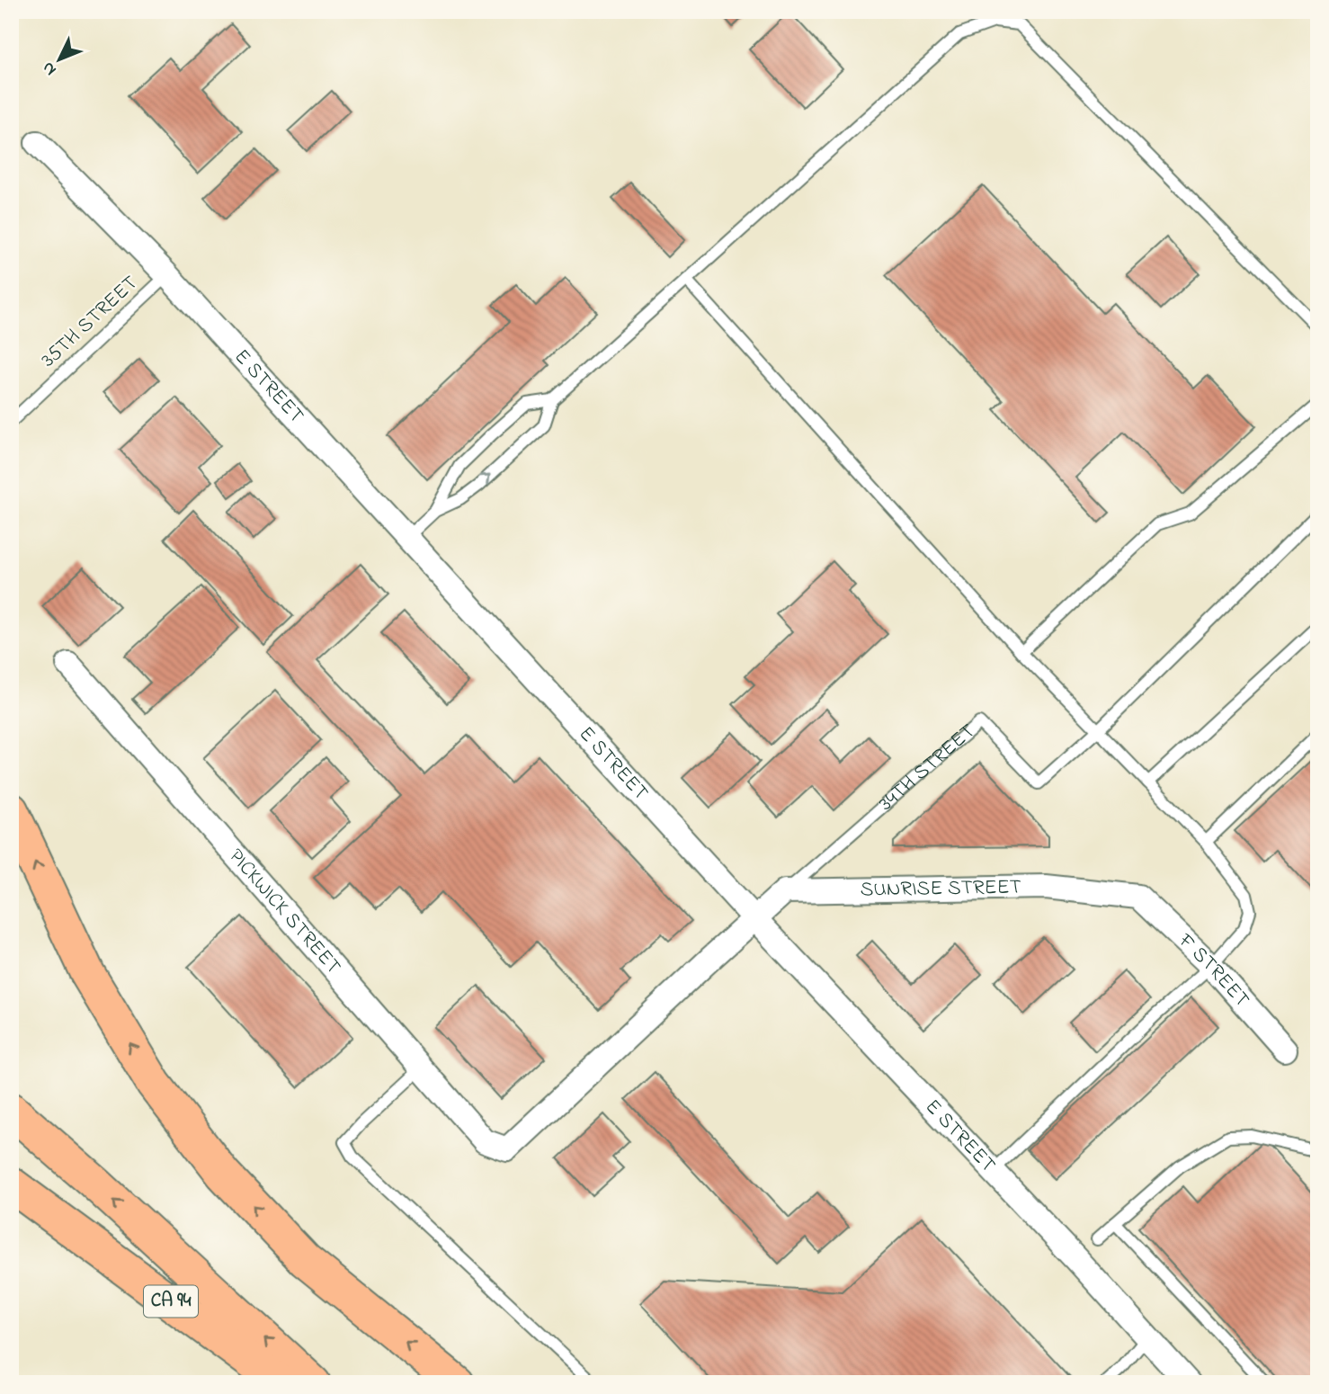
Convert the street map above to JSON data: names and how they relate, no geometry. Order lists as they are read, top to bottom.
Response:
{
  "streets": {
    "highway": ["CA 94"],
    "street": [
      "E STREET",
      "SUNRISE STREET",
      "PICKWICK STREET",
      "F STREET"
    ],
    "lane": ["35TH STREET", "34TH STREET"]
  },
  "crossings": [
    ["35TH STREET", "E STREET"],
    ["E STREET", "PICKWICK STREET"],
    ["34TH STREET", "SUNRISE STREET"],
    ["SUNRISE STREET", "F STREET"]
  ],
  "north": "bottom left"
}
